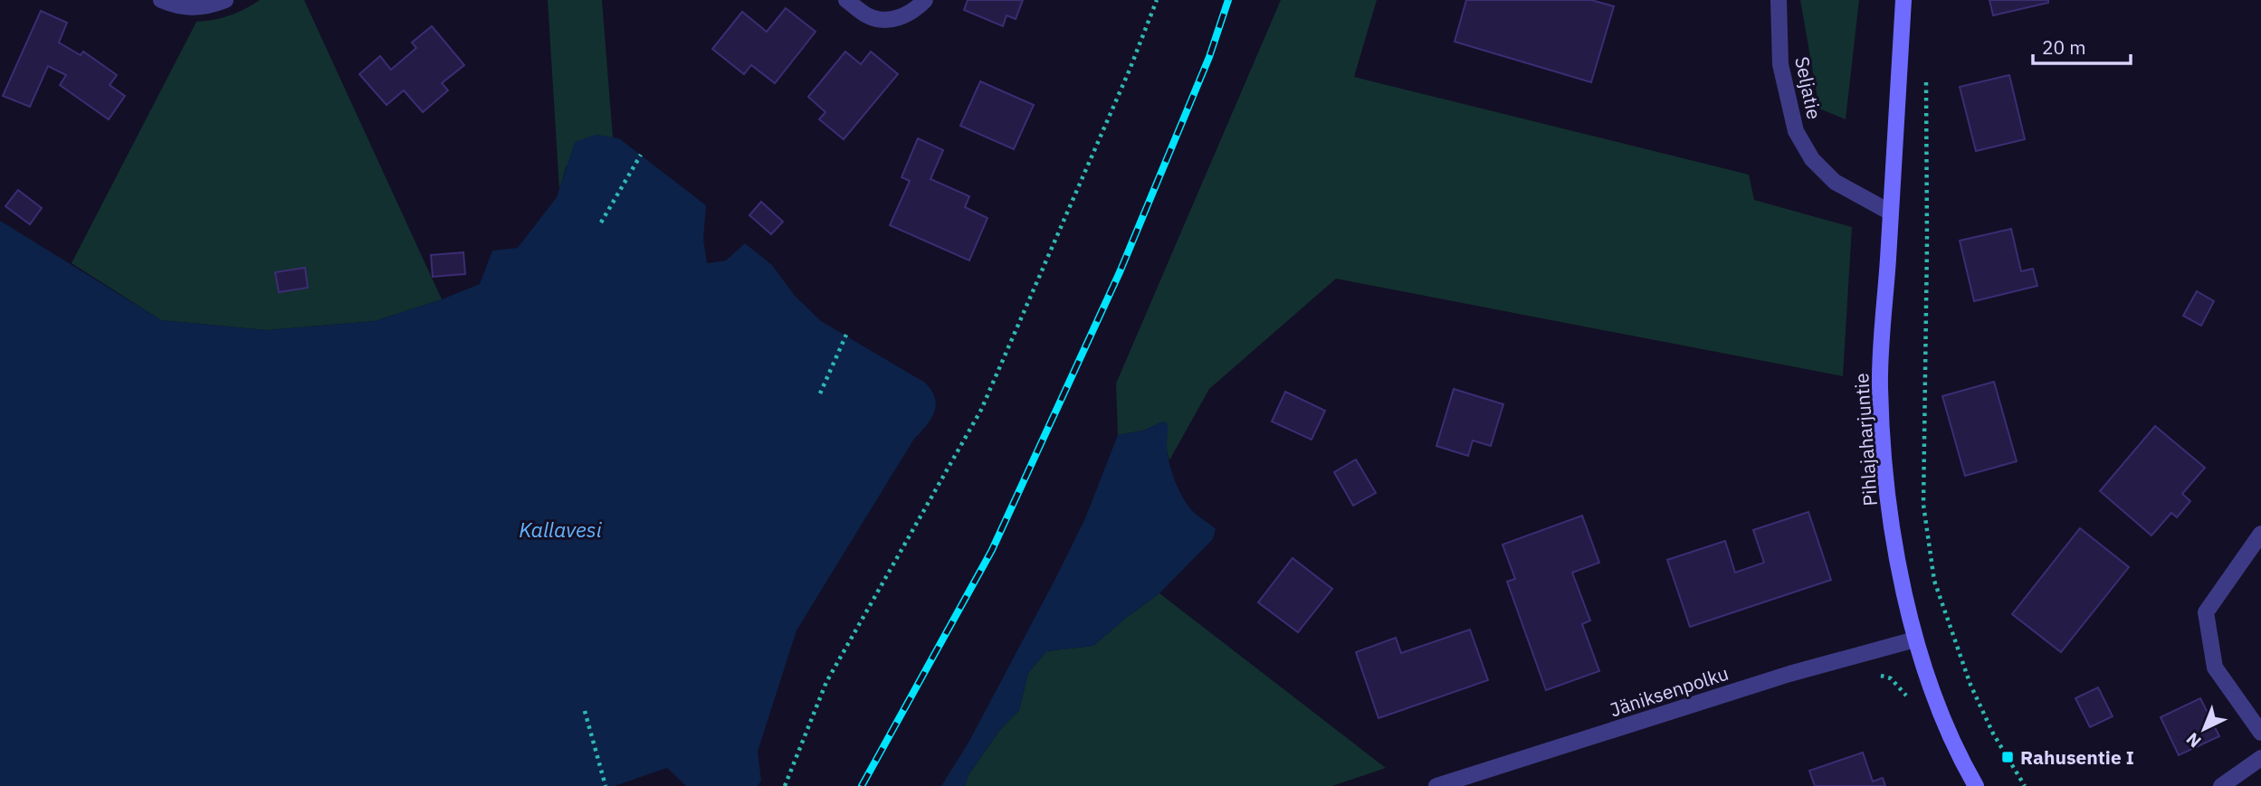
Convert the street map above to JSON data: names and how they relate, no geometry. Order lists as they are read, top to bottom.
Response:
{
  "streets": {
    "street": ["Seljatie", "Pihlajaharjuntie", "Jäniksenpolku"]
  },
  "crossings": [
    ["Seljatie", "Pihlajaharjuntie"],
    ["Pihlajaharjuntie", "Jäniksenpolku"]
  ],
  "water": ["Kallavesi"],
  "places": {
    "transit": ["Rahusentie I"]
  },
  "scale_bar": "20 m",
  "north": "bottom left"
}
